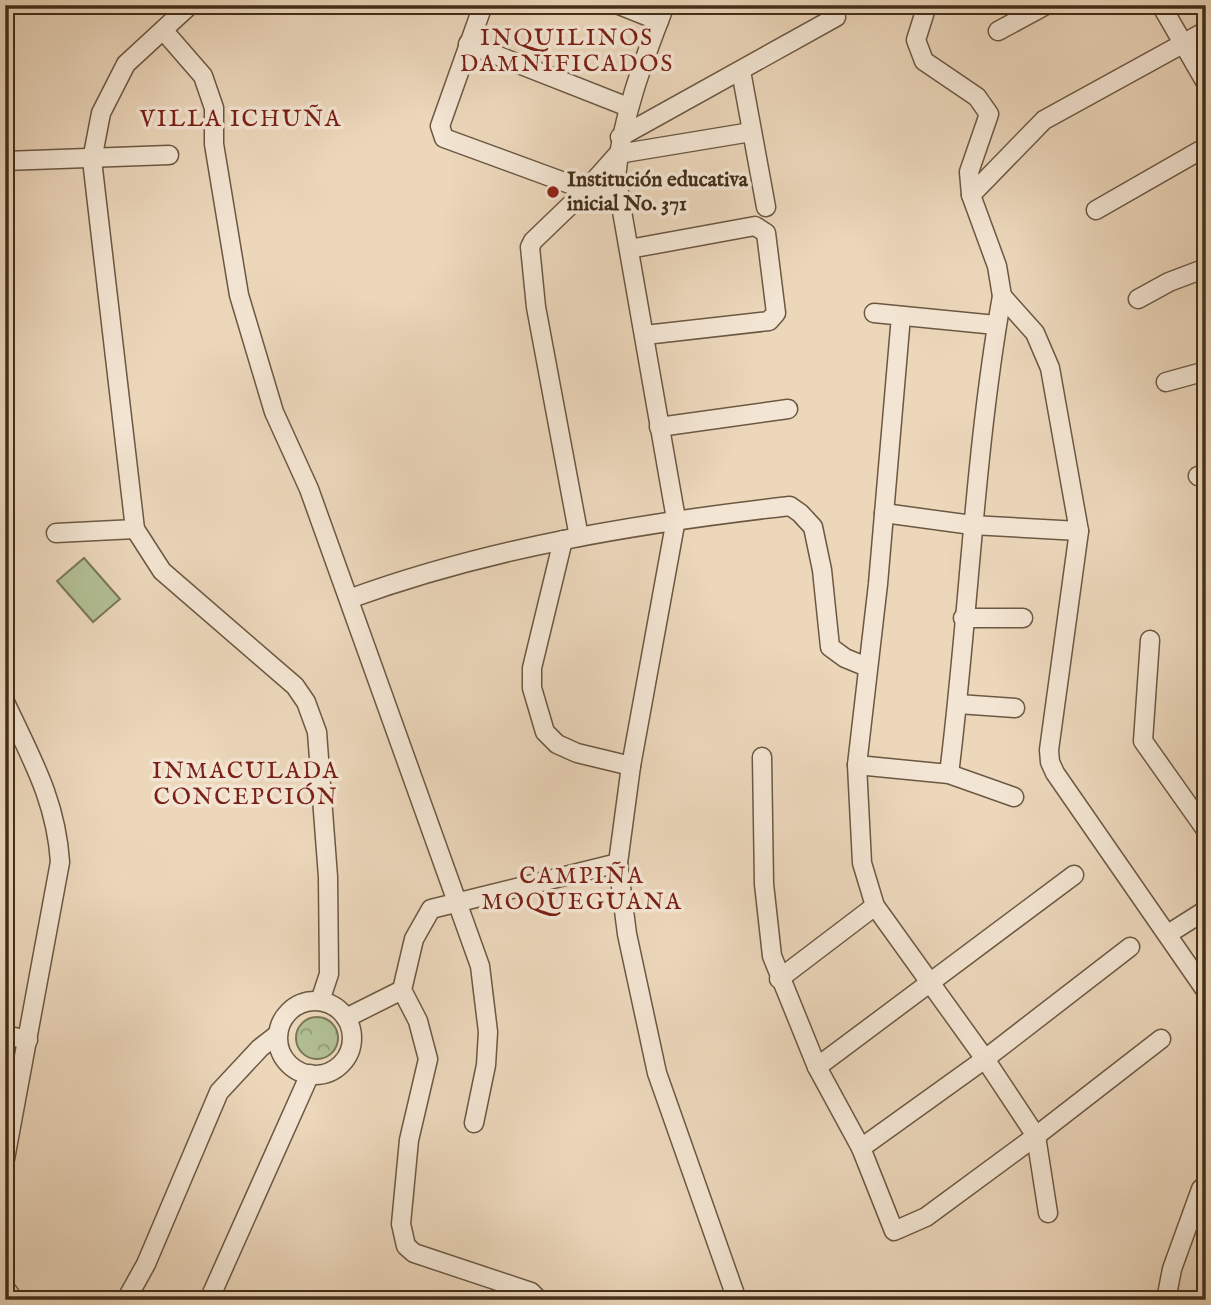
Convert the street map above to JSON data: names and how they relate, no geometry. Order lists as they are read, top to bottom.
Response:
{
  "districts": [
    "INQUILINOS DAMNIFICADOS",
    "VILLA ICHUÑA",
    "INMACULADA CONCEPCIÓN",
    "CAMPIÑA MOQUEGUANA"
  ],
  "places": ["Institución educativa inicial No. 371"]
}
